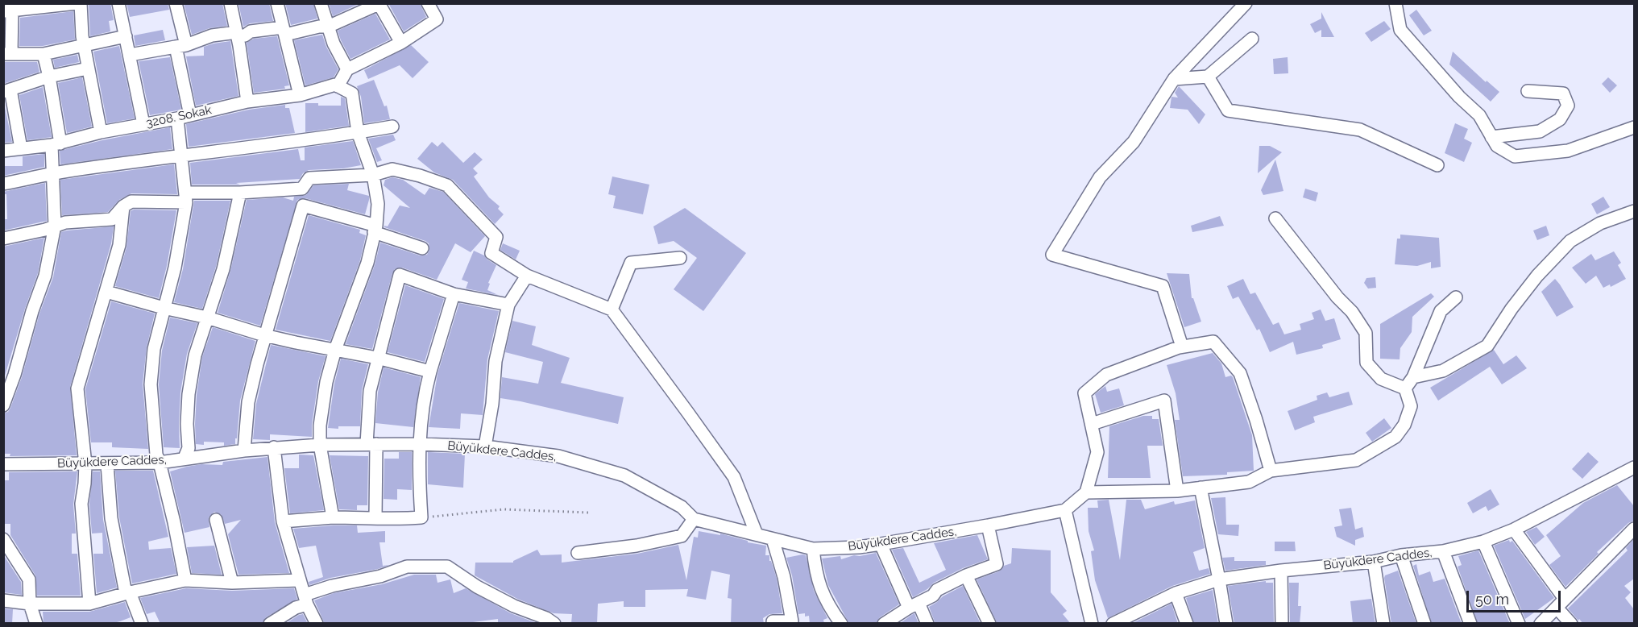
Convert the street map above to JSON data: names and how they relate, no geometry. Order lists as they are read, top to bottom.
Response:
{
  "streets": {
    "street": ["3208. Sokak", "Büyükdere Caddes,"]
  },
  "scale_bar": "50 m"
}
